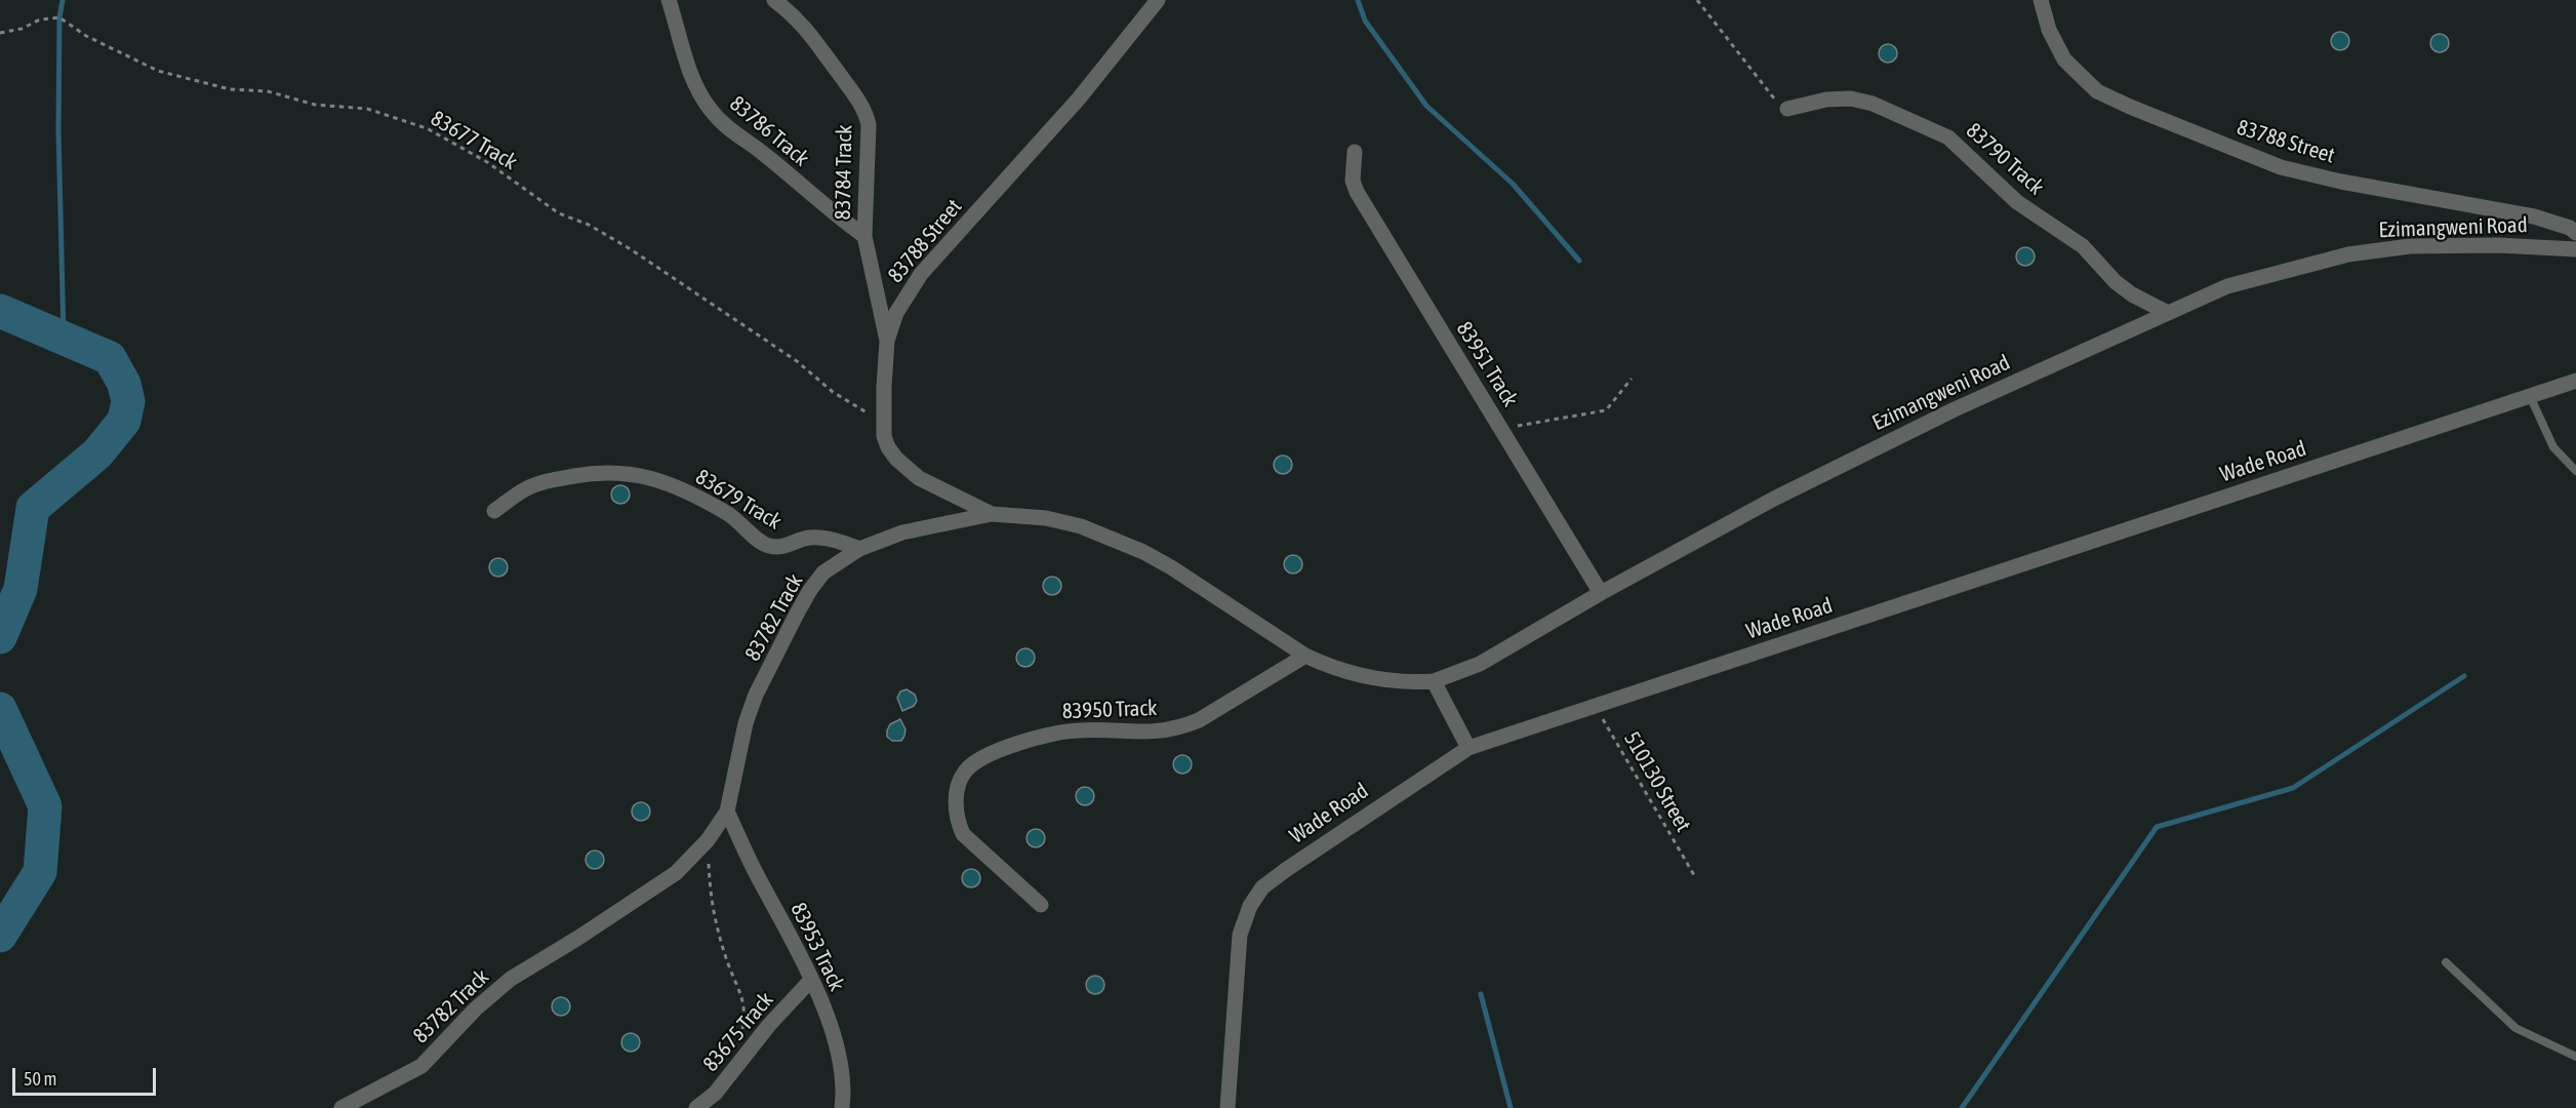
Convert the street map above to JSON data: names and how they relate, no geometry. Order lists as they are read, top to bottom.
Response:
{
  "streets": {
    "street": [
      "83786 Track",
      "83788 Street",
      "83790 Track",
      "83784 Track",
      "Ezimangweni Road",
      "83951 Track",
      "Wade Road",
      "83679 Track",
      "83782 Track",
      "83950 Track",
      "83953 Track",
      "83675 Track"
    ],
    "path": ["83677 Track", "510130 Street"]
  },
  "crossings": [
    ["83786 Track", "83784 Track"],
    ["83677 Track", "83788 Street"],
    ["83788 Street", "83784 Track"],
    ["83788 Street", "83782 Track"],
    ["83790 Track", "Ezimangweni Road"],
    ["Ezimangweni Road", "83951 Track"],
    ["Ezimangweni Road", "83782 Track"],
    ["Wade Road", "510130 Street"],
    ["83679 Track", "83782 Track"],
    ["83782 Track", "83950 Track"],
    ["83782 Track", "83953 Track"],
    ["83953 Track", "83675 Track"]
  ],
  "scale_bar": "50 m"
}
